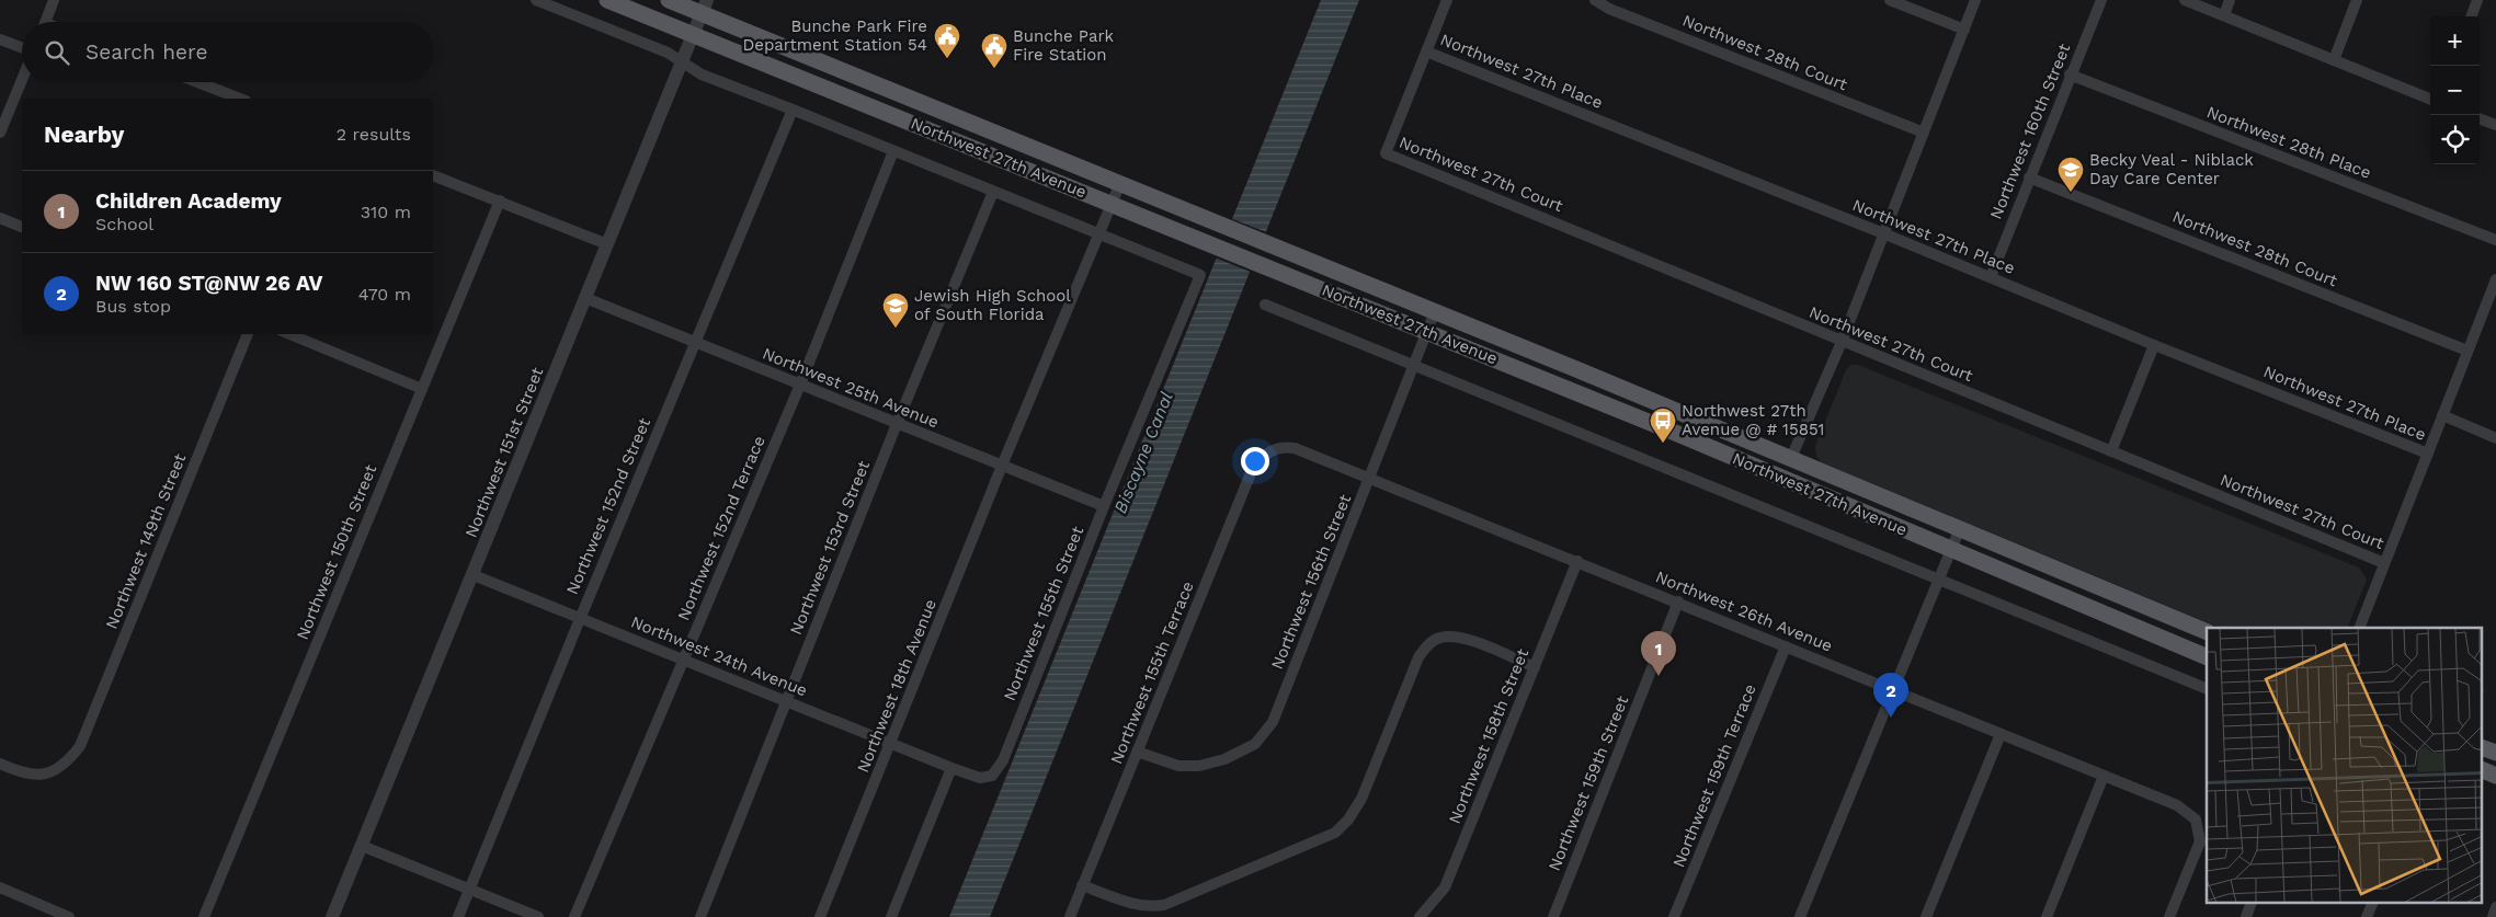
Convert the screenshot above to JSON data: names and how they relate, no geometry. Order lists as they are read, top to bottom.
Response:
{
  "streets": {
    "main road": ["Northwest 27th Avenue"],
    "street": [
      "Northwest 28th Court",
      "Northwest 27th Place",
      "Northwest 160th Street",
      "Northwest 28th Place",
      "Northwest 27th Court",
      "Northwest 25th Avenue",
      "Northwest 151st Street",
      "Northwest 152nd Street",
      "Northwest 152nd Terrace",
      "Northwest 149th Street",
      "Northwest 153rd Street",
      "Northwest 150th Street",
      "Northwest 156th Street",
      "Northwest 26th Avenue",
      "Northwest 155th Street",
      "Northwest 24th Avenue",
      "Northwest 155th Terrace",
      "Northwest 18th Avenue",
      "Northwest 158th Street",
      "Northwest 159th Terrace",
      "Northwest 159th Street"
    ]
  },
  "crossings": [
    ["Northwest 28th Court", "Northwest 160th Street"],
    ["Northwest 27th Place", "Northwest 160th Street"],
    ["Northwest 27th Place", "Northwest 27th Court"],
    ["Northwest 160th Street", "Northwest 28th Place"],
    ["Northwest 27th Avenue", "Northwest 151st Street"],
    ["Northwest 27th Avenue", "Northwest 152nd Street"],
    ["Northwest 27th Avenue", "Northwest 152nd Terrace"],
    ["Northwest 27th Avenue", "Northwest 153rd Street"],
    ["Northwest 27th Avenue", "Northwest 156th Street"],
    ["Northwest 27th Avenue", "Northwest 155th Street"],
    ["Northwest 27th Avenue", "Northwest 18th Avenue"],
    ["Northwest 25th Avenue", "Northwest 151st Street"],
    ["Northwest 25th Avenue", "Northwest 152nd Street"],
    ["Northwest 25th Avenue", "Northwest 152nd Terrace"],
    ["Northwest 25th Avenue", "Northwest 153rd Street"],
    ["Northwest 25th Avenue", "Northwest 155th Street"],
    ["Northwest 25th Avenue", "Northwest 18th Avenue"],
    ["Northwest 151st Street", "Northwest 24th Avenue"],
    ["Northwest 152nd Street", "Northwest 24th Avenue"],
    ["Northwest 152nd Terrace", "Northwest 24th Avenue"],
    ["Northwest 153rd Street", "Northwest 24th Avenue"],
    ["Northwest 156th Street", "Northwest 26th Avenue"],
    ["Northwest 156th Street", "Northwest 155th Terrace"],
    ["Northwest 26th Avenue", "Northwest 155th Terrace"],
    ["Northwest 26th Avenue", "Northwest 158th Street"],
    ["Northwest 26th Avenue", "Northwest 159th Terrace"],
    ["Northwest 26th Avenue", "Northwest 159th Street"],
    ["Northwest 155th Street", "Northwest 24th Avenue"],
    ["Northwest 24th Avenue", "Northwest 18th Avenue"]
  ],
  "water": ["Biscayne Canal"],
  "places": {
    "public building": ["Bunche Park Fire Department Station 54", "Bunche Park Fire Station"],
    "school or university": ["Becky Veal - Niblack Day Care Center", "Jewish High School of South Florida"],
    "bus stop": ["Northwest 27th Avenue @ # 15851"]
  },
  "page": {
    "map_buttons": ["+", "−"],
    "search": "Search here",
    "heading": ["Nearby", "2 results"],
    "list": [
      {
        "mark": "1",
        "name": "Children Academy",
        "note": "School",
        "value": "310 m"
      },
      {
        "mark": "2",
        "name": "NW 160 ST@NW 26 AV",
        "note": "Bus stop",
        "value": "470 m"
      }
    ],
    "pins": ["1", "2"]
  }
}
